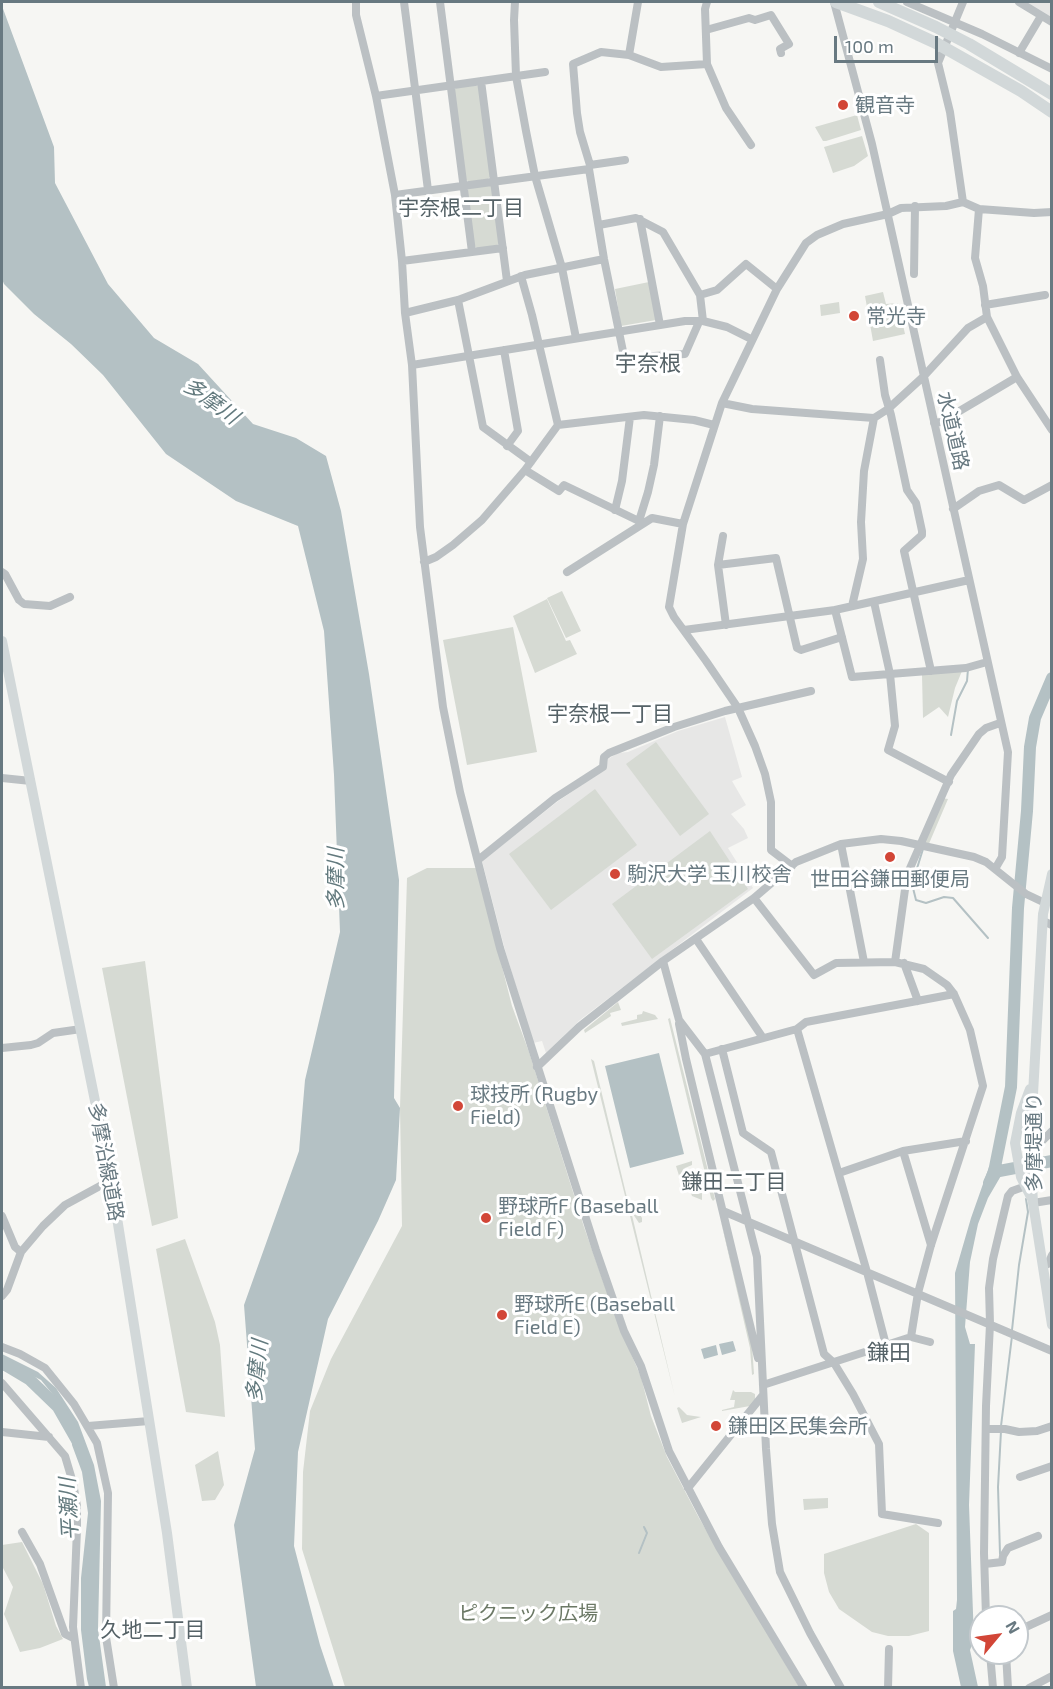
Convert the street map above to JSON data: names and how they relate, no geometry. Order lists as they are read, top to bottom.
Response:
{
  "streets": {
    "main road": ["多摩堤通り", "多摩沿線道路"],
    "street": ["水道道路"]
  },
  "districts": [
    "宇奈根二丁目",
    "宇奈根",
    "宇奈根一丁目",
    "鎌田二丁目",
    "鎌田",
    "久地二丁目"
  ],
  "water": ["多摩川", "平瀬川"],
  "parks": ["ピクニック広場"],
  "places": [
    "観音寺",
    "常光寺",
    "世田谷鎌田郵便局",
    "駒沢大学 玉川校舎",
    "球技所 (Rugby Field)",
    "野球所F (Baseball Field F)",
    "野球所E (Baseball Field E)",
    "鎌田区民集会所"
  ],
  "scale_bar": "100 m",
  "north": "top right"
}
